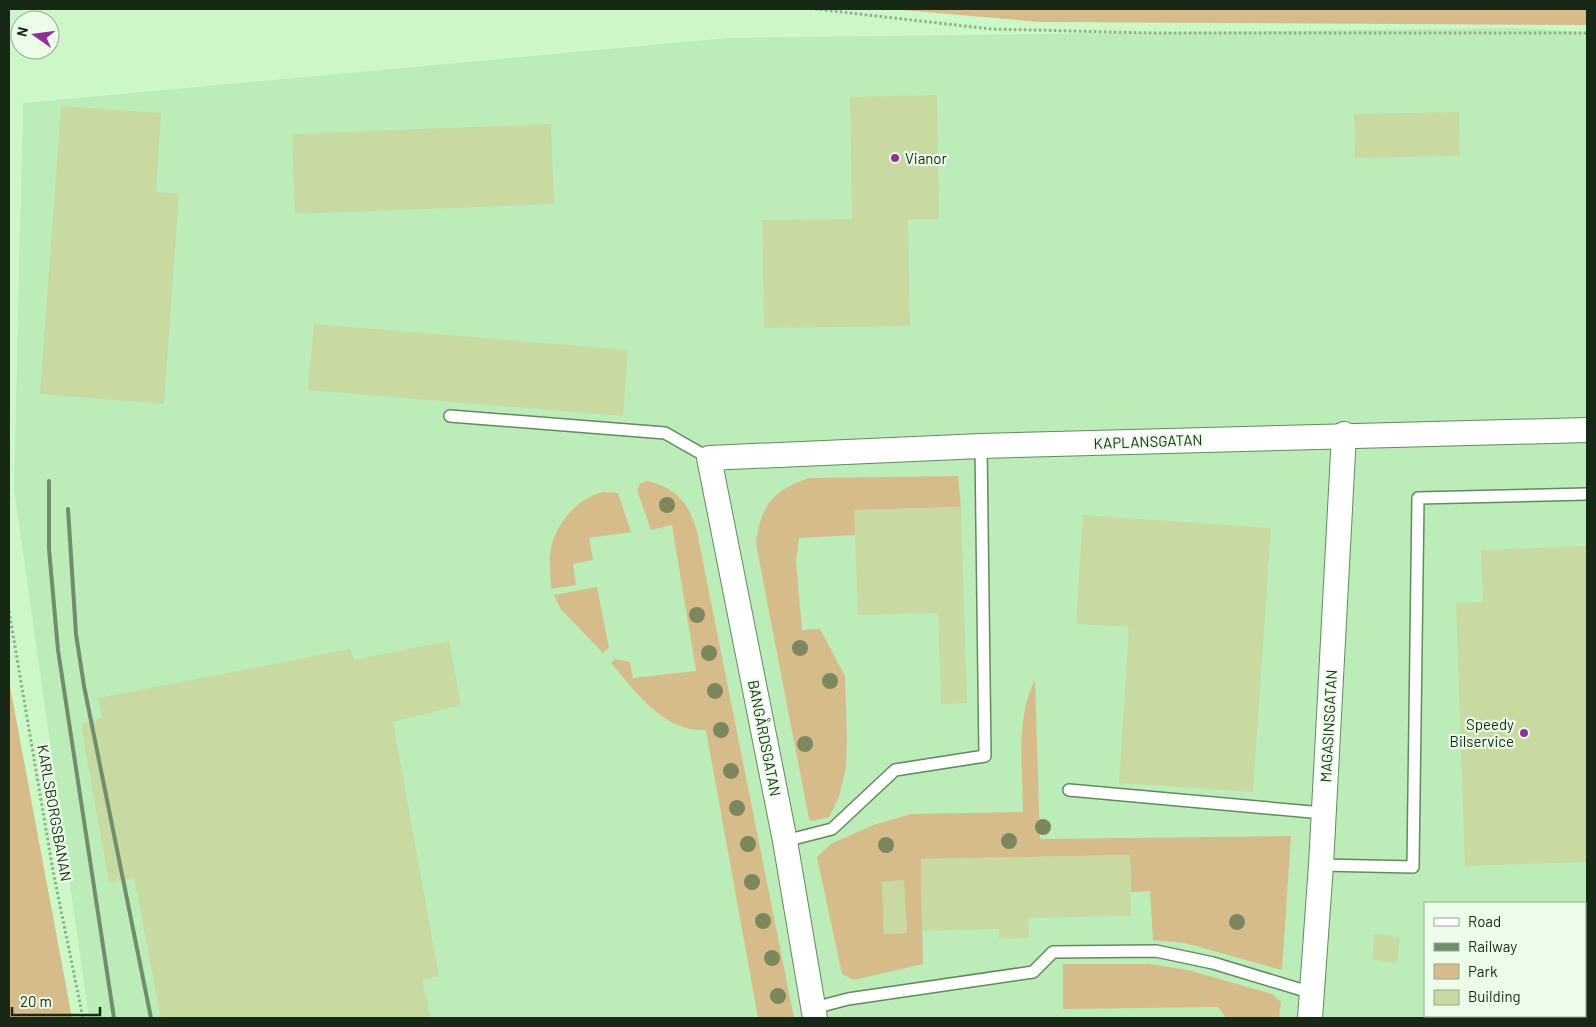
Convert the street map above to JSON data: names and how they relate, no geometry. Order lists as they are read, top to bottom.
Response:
{
  "streets": {
    "street": ["KAPLANSGATAN", "MAGASINSGATAN", "BANGÅRDSGATAN"],
    "path": ["KARLSBORGSBANAN"]
  },
  "crossings": [
    ["KAPLANSGATAN", "MAGASINSGATAN"],
    ["KAPLANSGATAN", "BANGÅRDSGATAN"]
  ],
  "places": ["Vianor", "Speedy Bilservice"],
  "legend": [
    "Road",
    "Railway",
    "Park",
    "Building"
  ],
  "scale_bar": "20 m",
  "north": "left"
}
